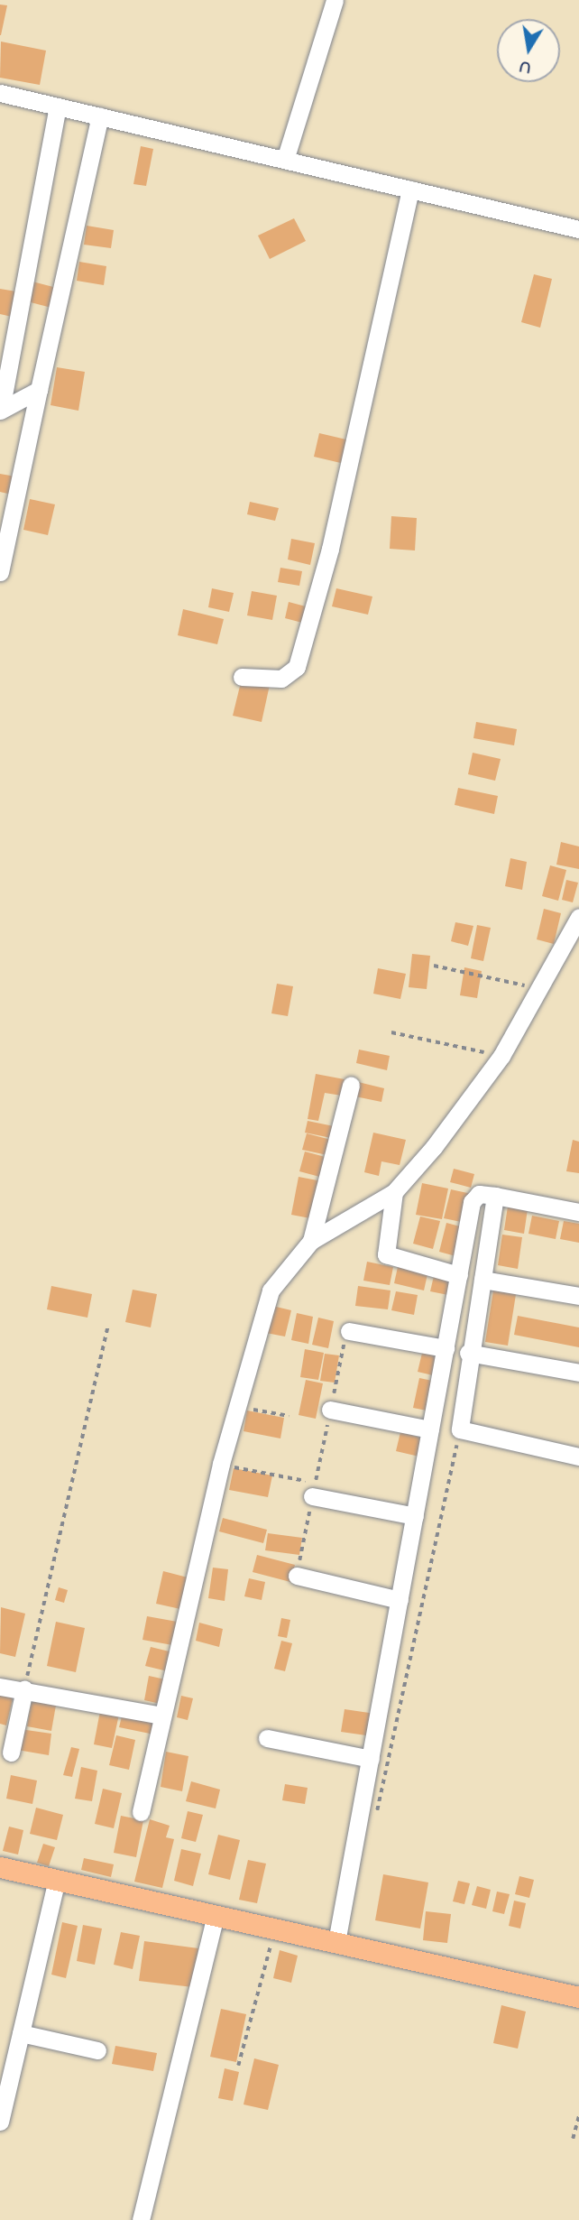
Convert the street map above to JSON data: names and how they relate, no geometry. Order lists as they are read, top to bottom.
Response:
{
  "north": "bottom"
}
